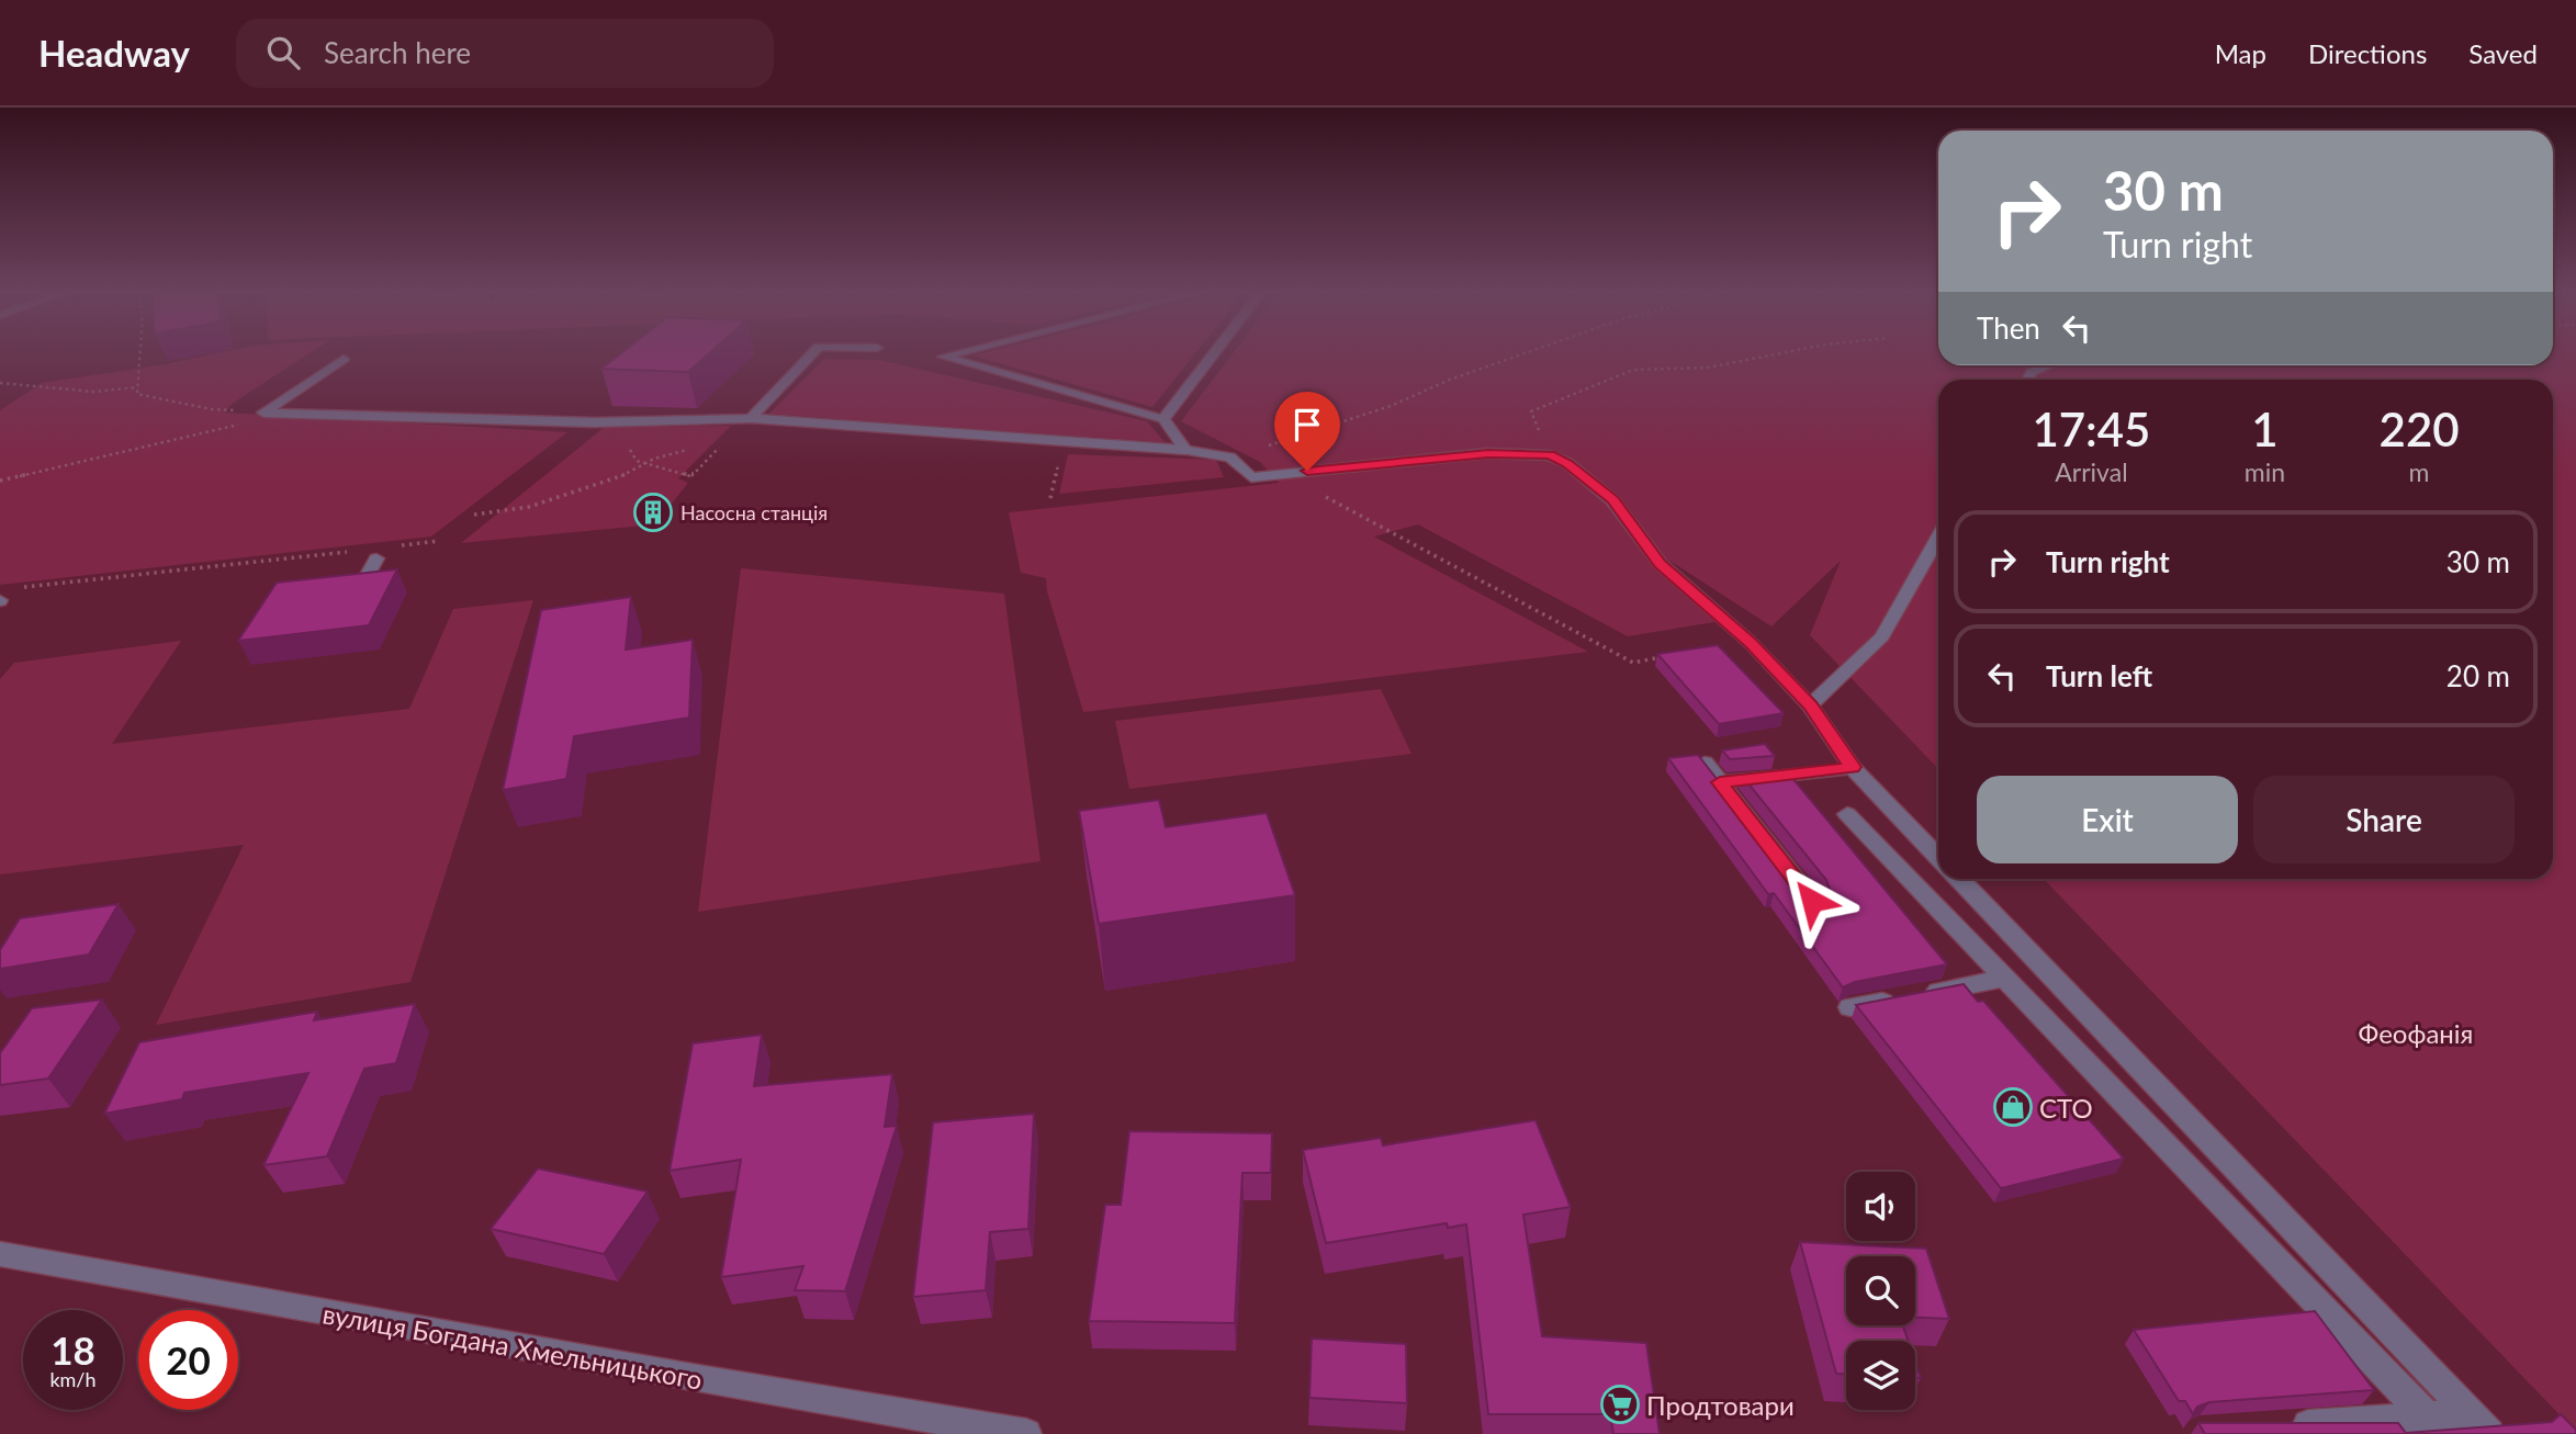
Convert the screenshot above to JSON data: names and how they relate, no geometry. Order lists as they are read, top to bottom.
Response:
{
  "streets": {
    "street": ["вулиця Богдана Хмельницького"]
  },
  "parks": ["Феофанія"],
  "places": {
    "building": ["Насосна станція"],
    "shop": ["СТО"],
    "supermarket": ["Продтовари"]
  },
  "page": {
    "header": "Headway",
    "search": "Search here",
    "nav": ["Map", "Directions", "Saved"],
    "turn": ["30 m", "Turn right"],
    "then": "Then",
    "eta": [
      "17:45",
      "Arrival",
      "1",
      "min",
      "220",
      "m"
    ],
    "list": [
      {
        "name": "Turn right",
        "value": "30 m"
      },
      {
        "name": "Turn left",
        "value": "20 m"
      }
    ],
    "buttons": ["Exit", "Share"],
    "speed": "18 km/h",
    "limit": "20"
  }
}
